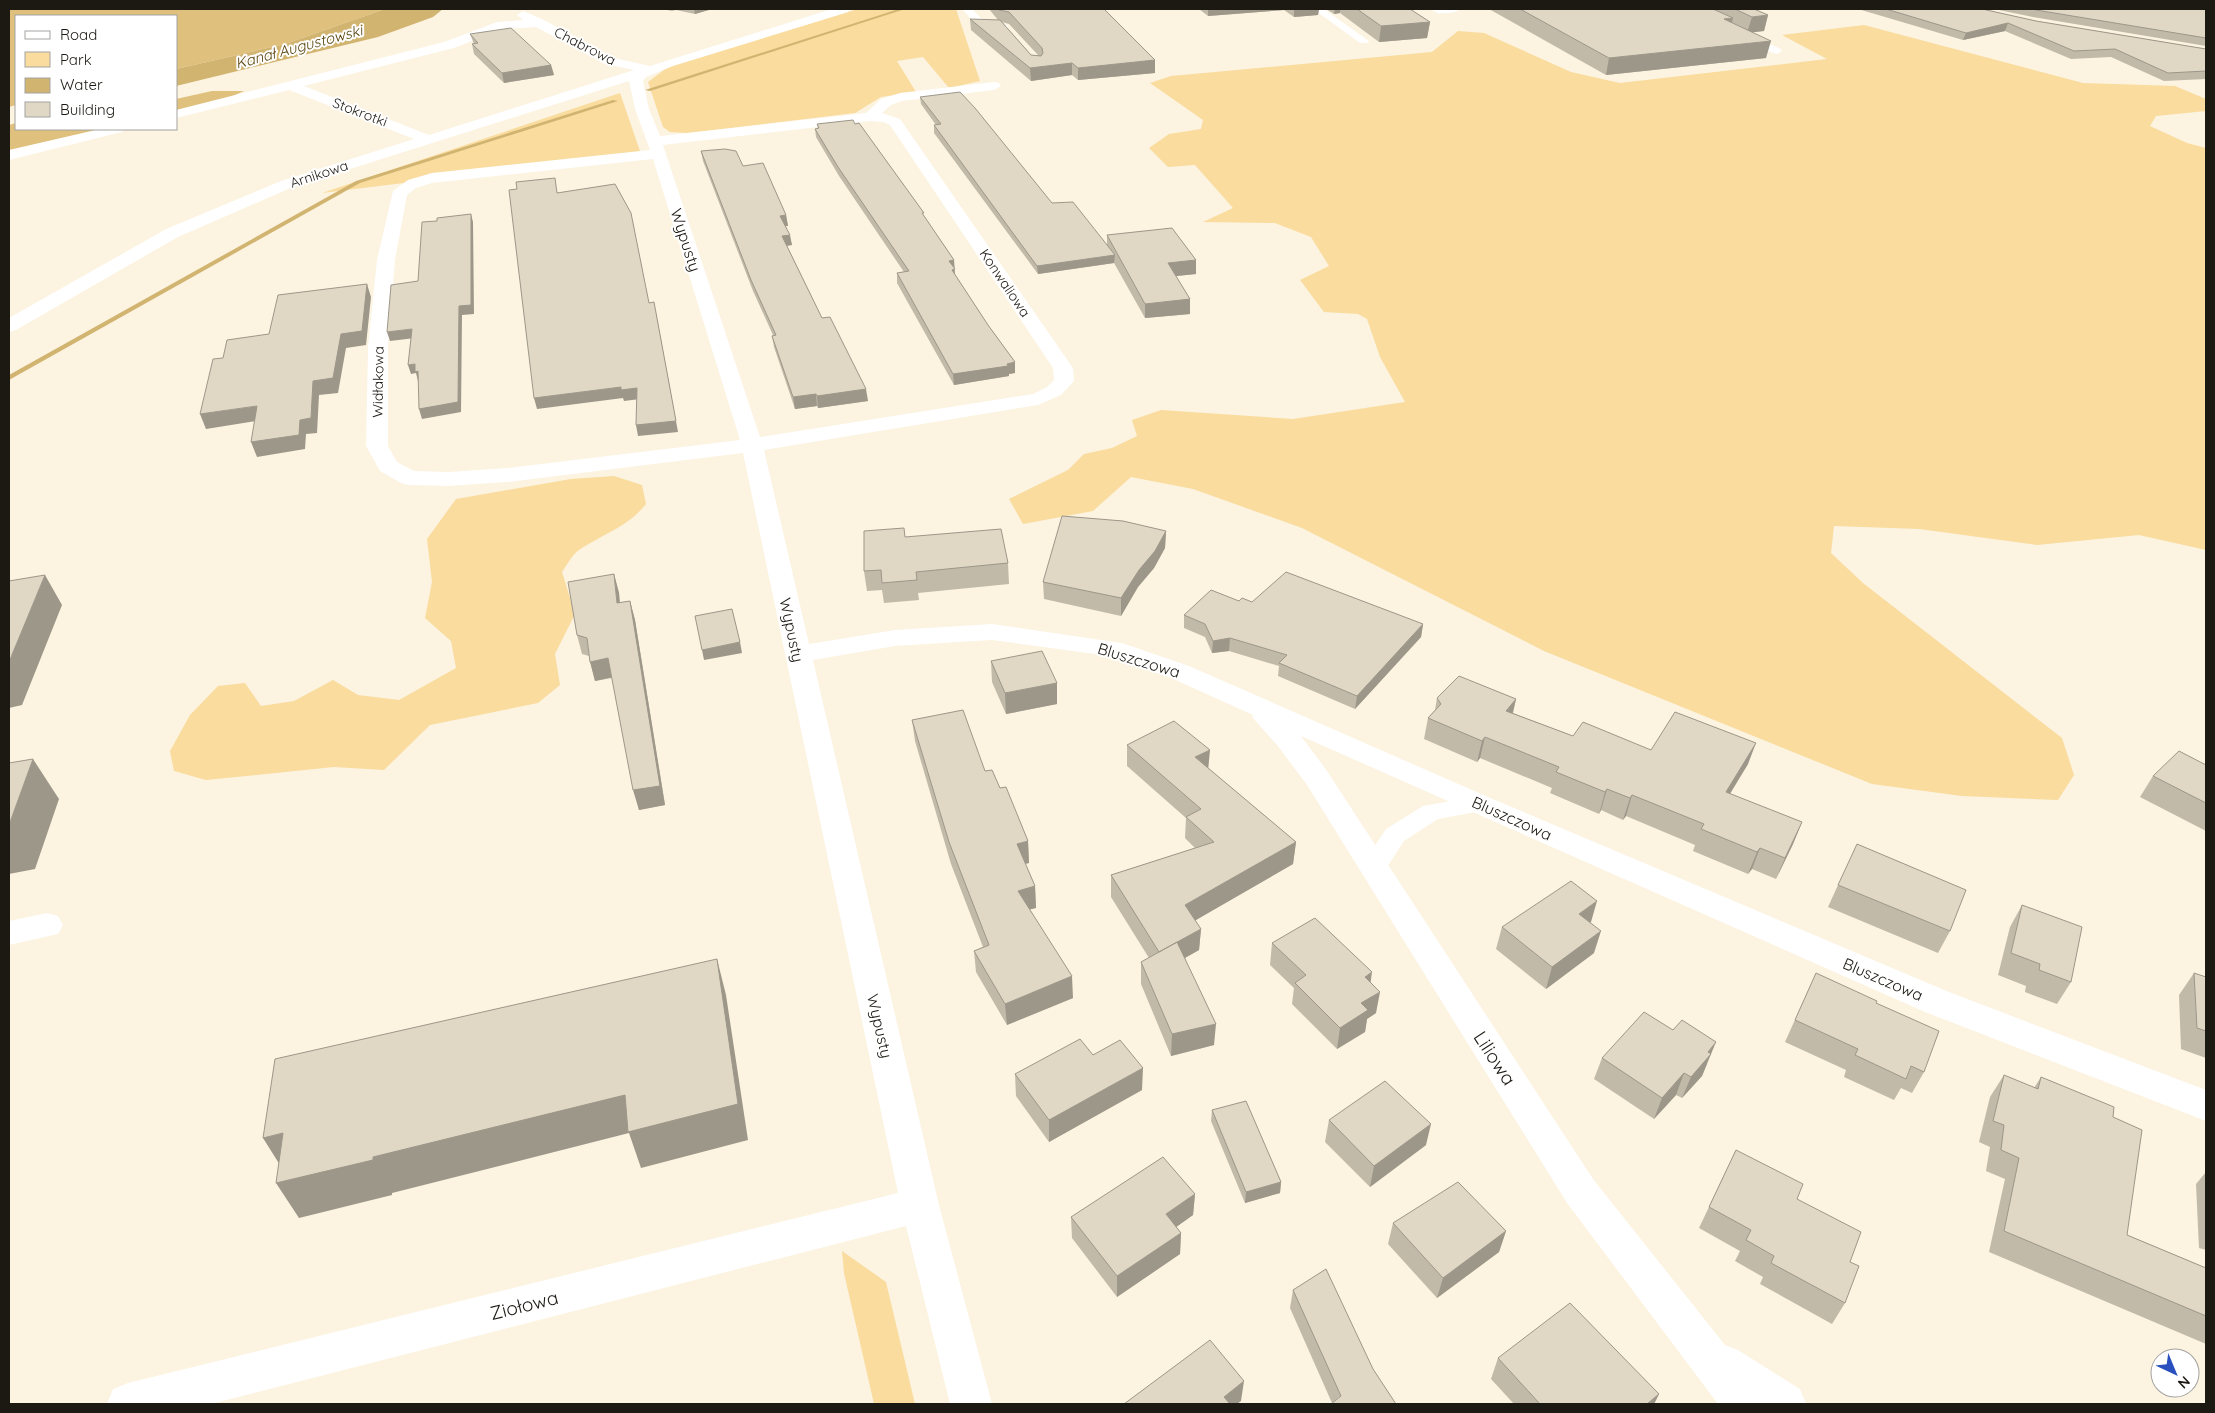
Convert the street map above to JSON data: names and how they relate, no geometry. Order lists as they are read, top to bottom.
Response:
{
  "streets": {
    "street": [
      "Chabrowa",
      "Stokrotki",
      "Arnikowa",
      "Wypusty",
      "Konwaliowa",
      "Widłakowa",
      "Bluszczowa",
      "Liliowa",
      "Ziołowa"
    ]
  },
  "crossings": [
    ["Chabrowa", "Arnikowa"],
    ["Chabrowa", "Wypusty"],
    ["Stokrotki", "Arnikowa"],
    ["Arnikowa", "Wypusty"],
    ["Wypusty", "Konwaliowa"],
    ["Wypusty", "Widłakowa"],
    ["Wypusty", "Bluszczowa"],
    ["Wypusty", "Ziołowa"],
    ["Konwaliowa", "Widłakowa"],
    ["Bluszczowa", "Liliowa"]
  ],
  "water": ["Kanał Augustowski"],
  "legend": [
    "Road",
    "Park",
    "Water",
    "Building"
  ],
  "north": "bottom right"
}
